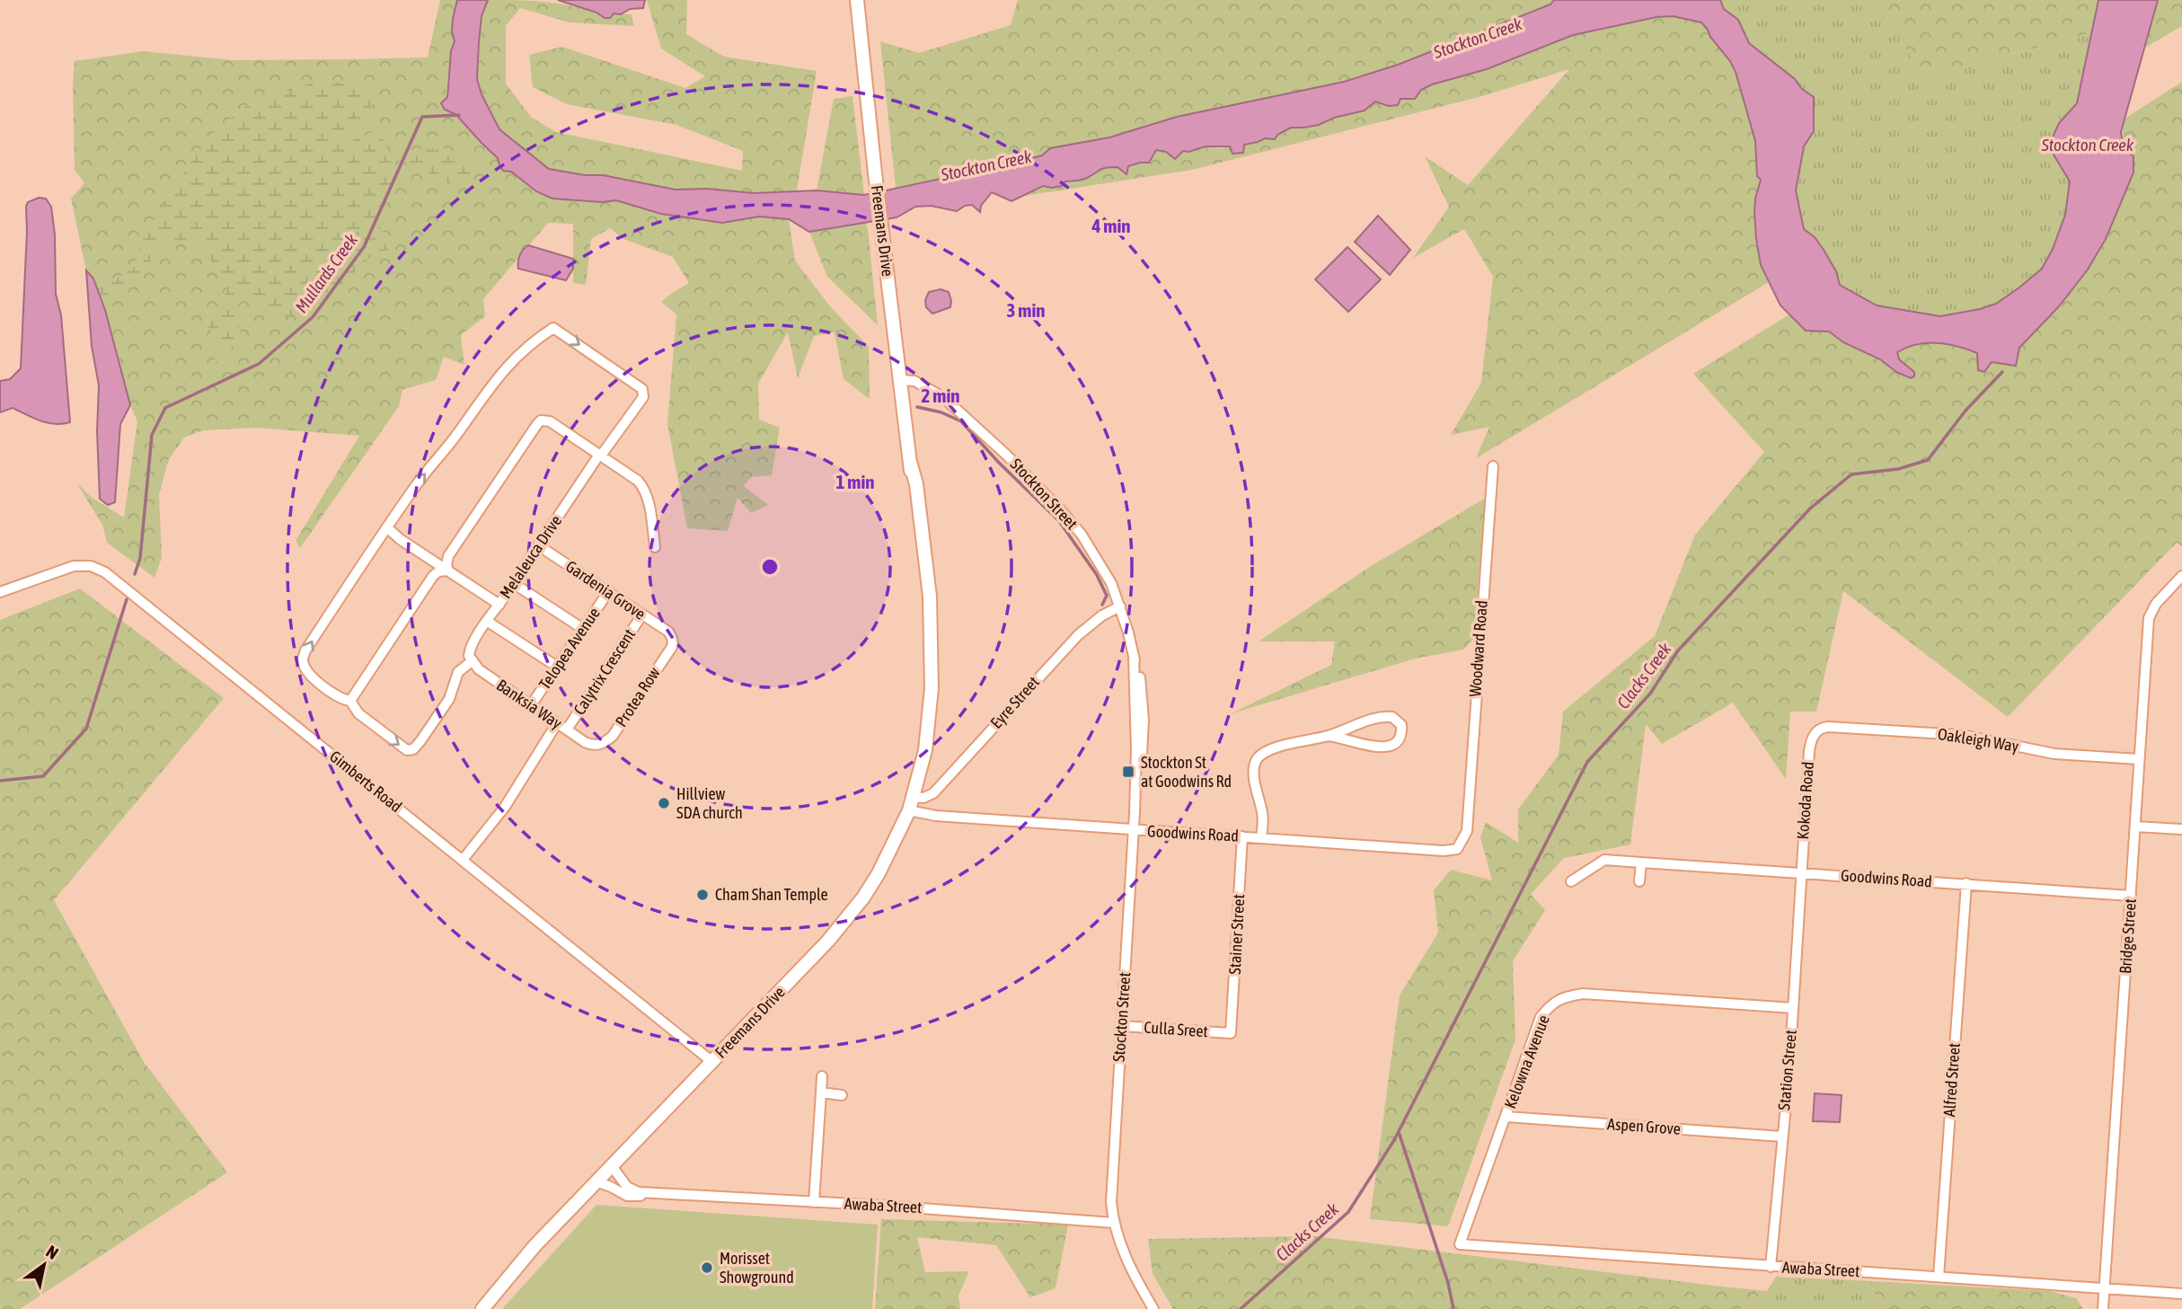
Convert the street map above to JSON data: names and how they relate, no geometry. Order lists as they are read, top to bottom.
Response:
{
  "streets": {
    "main road": ["Freemans Drive"],
    "street": [
      "Stockton Street",
      "Melaleuca Drive",
      "Gardenia Grove",
      "Telopea Avenue",
      "Woodward Road",
      "Calytrix Crescent",
      "Protea Row",
      "Eyre Street",
      "Banksia Way",
      "Oakleigh Way",
      "Gimberts Road",
      "Kokoda Road",
      "Goodwins Road",
      "Stainer Street",
      "Bridge Street",
      "Culla Sreet",
      "Kelowna Avenue",
      "Station Street",
      "Alfred Street",
      "Aspen Grove",
      "Awaba Street"
    ]
  },
  "crossings": [
    ["Freemans Drive", "Stockton Street"],
    ["Freemans Drive", "Eyre Street"],
    ["Freemans Drive", "Gimberts Road"],
    ["Freemans Drive", "Goodwins Road"],
    ["Freemans Drive", "Awaba Street"],
    ["Stockton Street", "Eyre Street"],
    ["Stockton Street", "Goodwins Road"],
    ["Stockton Street", "Culla Sreet"],
    ["Stockton Street", "Awaba Street"],
    ["Melaleuca Drive", "Gardenia Grove"],
    ["Melaleuca Drive", "Banksia Way"],
    ["Gardenia Grove", "Telopea Avenue"],
    ["Gardenia Grove", "Calytrix Crescent"],
    ["Gardenia Grove", "Protea Row"],
    ["Telopea Avenue", "Banksia Way"],
    ["Woodward Road", "Goodwins Road"],
    ["Calytrix Crescent", "Banksia Way"],
    ["Protea Row", "Banksia Way"],
    ["Oakleigh Way", "Kokoda Road"],
    ["Oakleigh Way", "Bridge Street"],
    ["Kokoda Road", "Goodwins Road"],
    ["Kokoda Road", "Station Street"],
    ["Goodwins Road", "Stainer Street"],
    ["Goodwins Road", "Bridge Street"],
    ["Goodwins Road", "Station Street"],
    ["Goodwins Road", "Alfred Street"],
    ["Stainer Street", "Culla Sreet"],
    ["Bridge Street", "Awaba Street"],
    ["Kelowna Avenue", "Station Street"],
    ["Kelowna Avenue", "Aspen Grove"],
    ["Kelowna Avenue", "Awaba Street"],
    ["Station Street", "Aspen Grove"],
    ["Station Street", "Awaba Street"],
    ["Alfred Street", "Awaba Street"]
  ],
  "water": ["Stockton Creek", "Mullards Creek", "Clacks Creek"],
  "places": {
    "transit": ["Stockton St at Goodwins Rd"],
    "other": ["Hillview SDA church", "Cham Shan Temple", "Morisset Showground"]
  },
  "north": "top right",
  "rings": [
    "4 min",
    "3 min",
    "2 min",
    "1 min"
  ]
}
